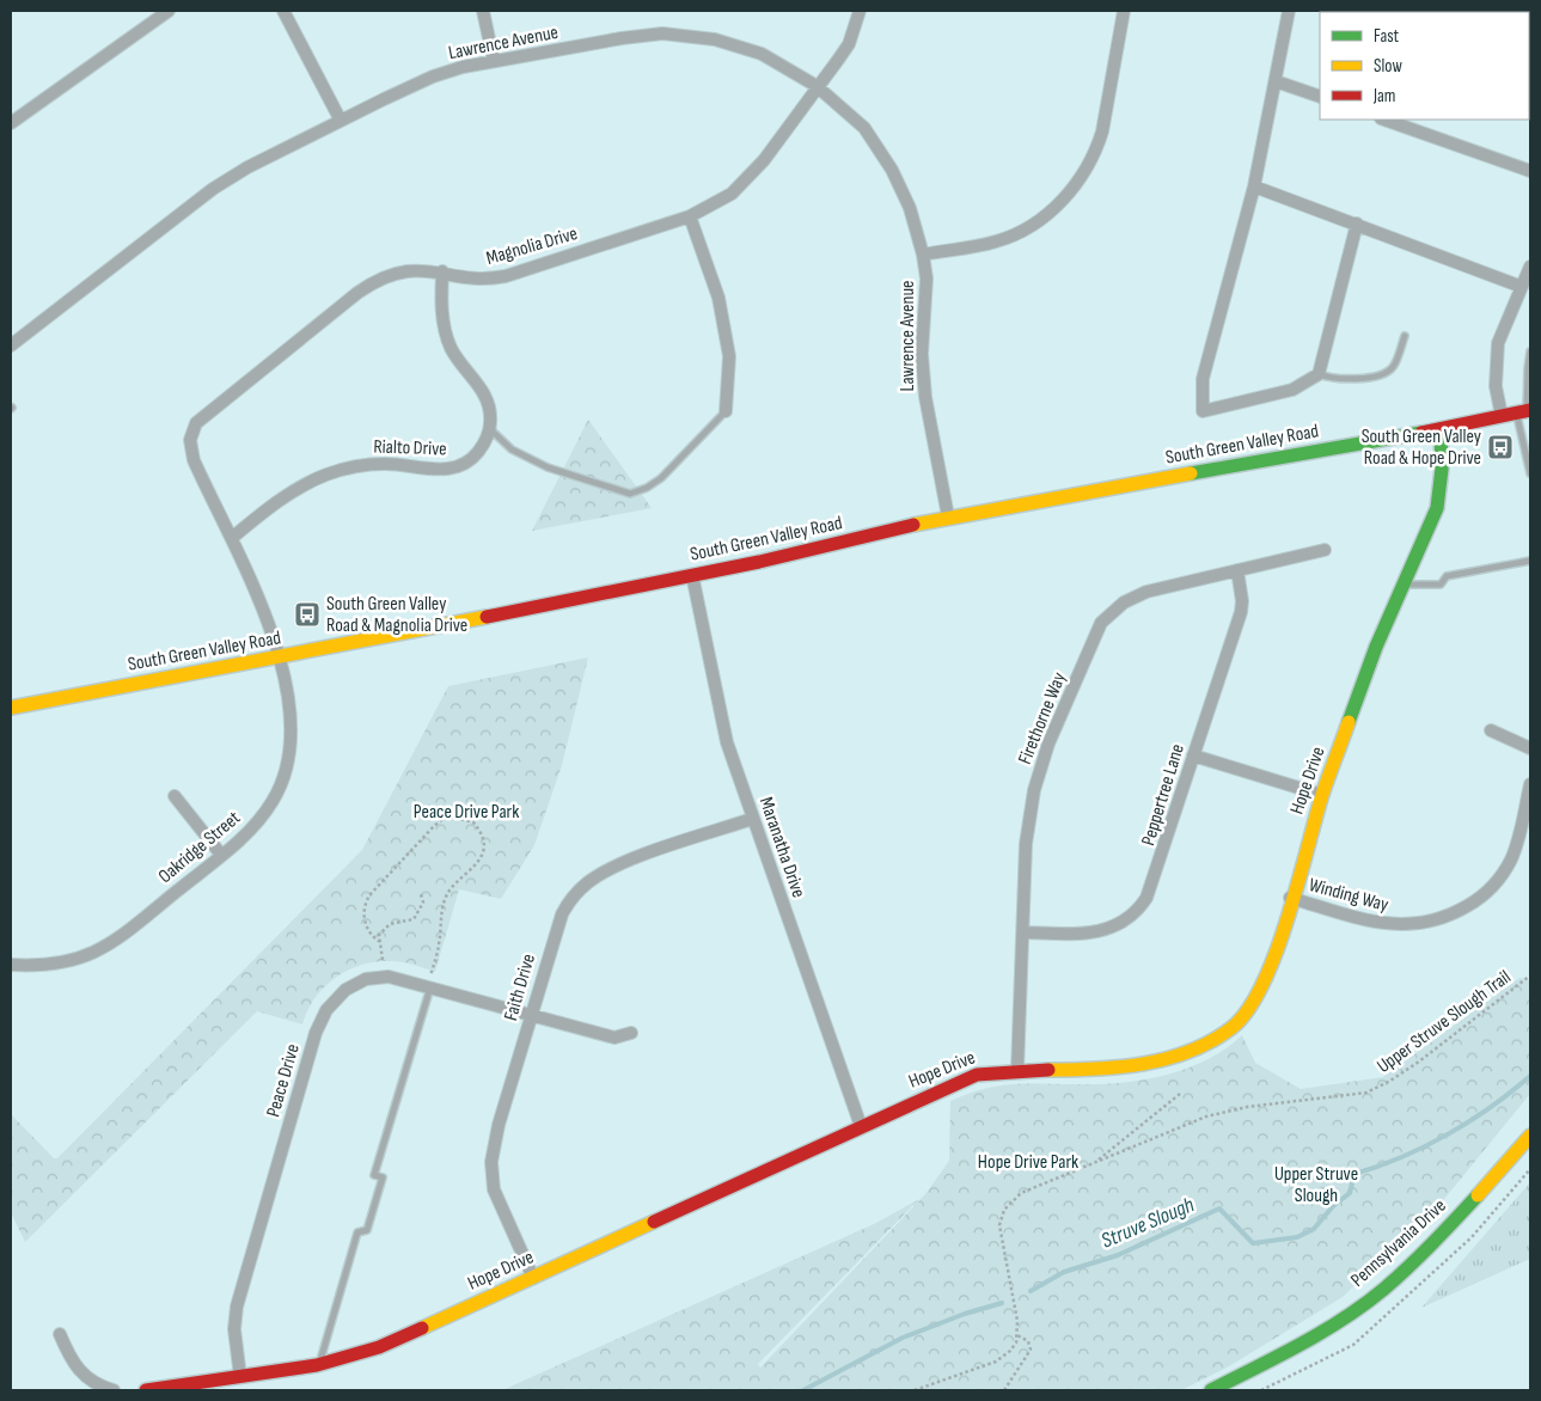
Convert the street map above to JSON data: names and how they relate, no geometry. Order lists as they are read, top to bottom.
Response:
{
  "streets": {
    "street": [
      "Lawrence Avenue",
      "Magnolia Drive",
      "South Green Valley Road",
      "Rialto Drive",
      "Firethorne Way",
      "Hope Drive",
      "Peppertree Lane",
      "Oakridge Street",
      "Maranatha Drive",
      "Winding Way",
      "Faith Drive",
      "Peace Drive",
      "Pennsylvania Drive"
    ],
    "path": ["Upper Struve Slough Trail"]
  },
  "crossings": [
    ["Lawrence Avenue", "Magnolia Drive"],
    ["Lawrence Avenue", "South Green Valley Road"],
    ["Magnolia Drive", "South Green Valley Road"],
    ["Magnolia Drive", "Rialto Drive"],
    ["Magnolia Drive", "Oakridge Street"],
    ["South Green Valley Road", "Hope Drive"],
    ["South Green Valley Road", "Oakridge Street"],
    ["South Green Valley Road", "Maranatha Drive"],
    ["Firethorne Way", "Hope Drive"],
    ["Firethorne Way", "Peppertree Lane"],
    ["Hope Drive", "Maranatha Drive"],
    ["Hope Drive", "Winding Way"],
    ["Hope Drive", "Faith Drive"],
    ["Hope Drive", "Peace Drive"],
    ["Maranatha Drive", "Faith Drive"],
    ["Faith Drive", "Peace Drive"]
  ],
  "water": ["Struve Slough"],
  "parks": ["Peace Drive Park", "Hope Drive Park", "Upper Struve Slough"],
  "places": {
    "bus stop": ["South Green Valley Road & Hope Drive", "South Green Valley Road & Magnolia Drive"]
  },
  "legend": ["Fast", "Slow", "Jam"]
}
